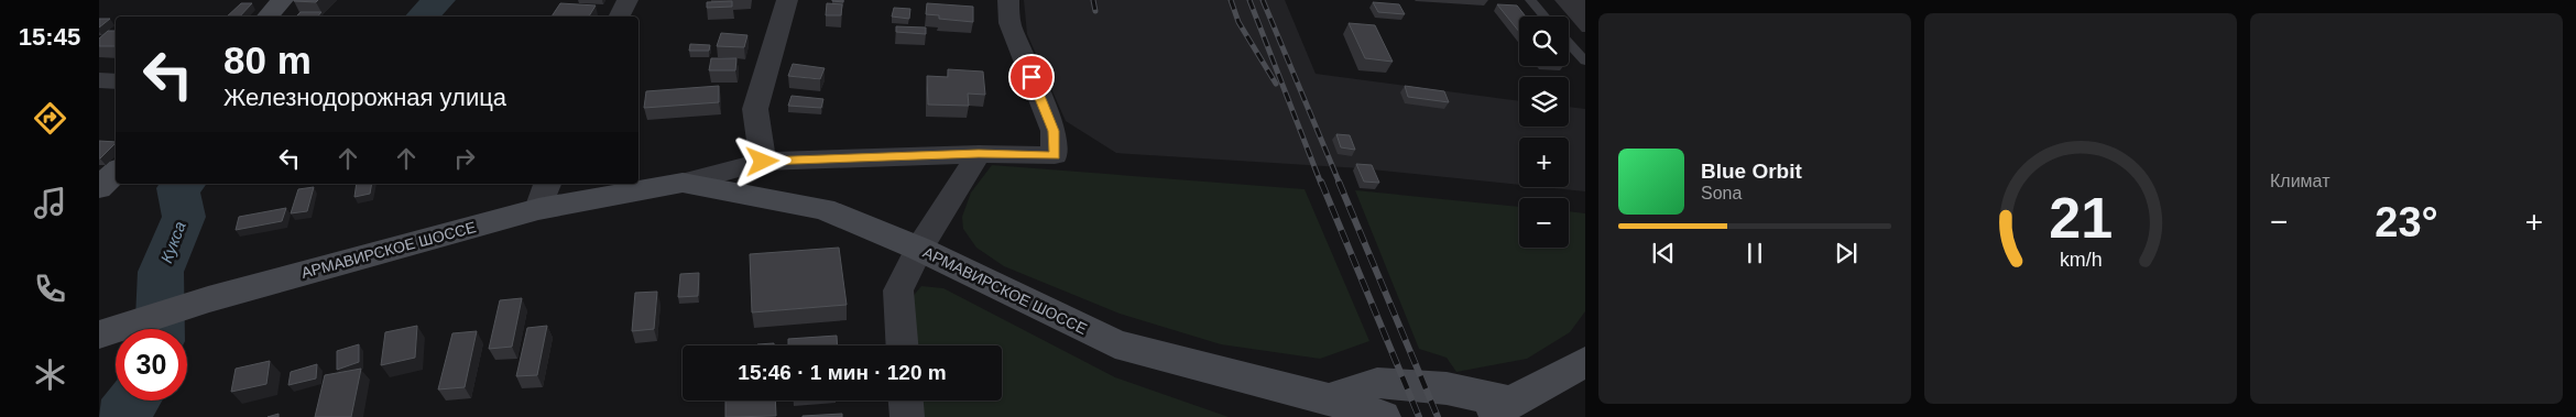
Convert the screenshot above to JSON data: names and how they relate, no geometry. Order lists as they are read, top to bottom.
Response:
{
  "streets": {
    "main road": ["АРМАВИРСКОЕ ШОССЕ"]
  },
  "water": ["Кукса"],
  "page": {
    "tabs": "15:45",
    "tile": "Климат",
    "map_buttons": ["+", "−"],
    "turn": ["80 m", "Железнодорожная улица"],
    "song": ["Blue Orbit", "Sona"],
    "heat": ["−", "23°", "+"],
    "limit": "30",
    "trip": "15:46 · 1 мин · 120 m",
    "gauge": ["21", "km/h"]
  }
}
